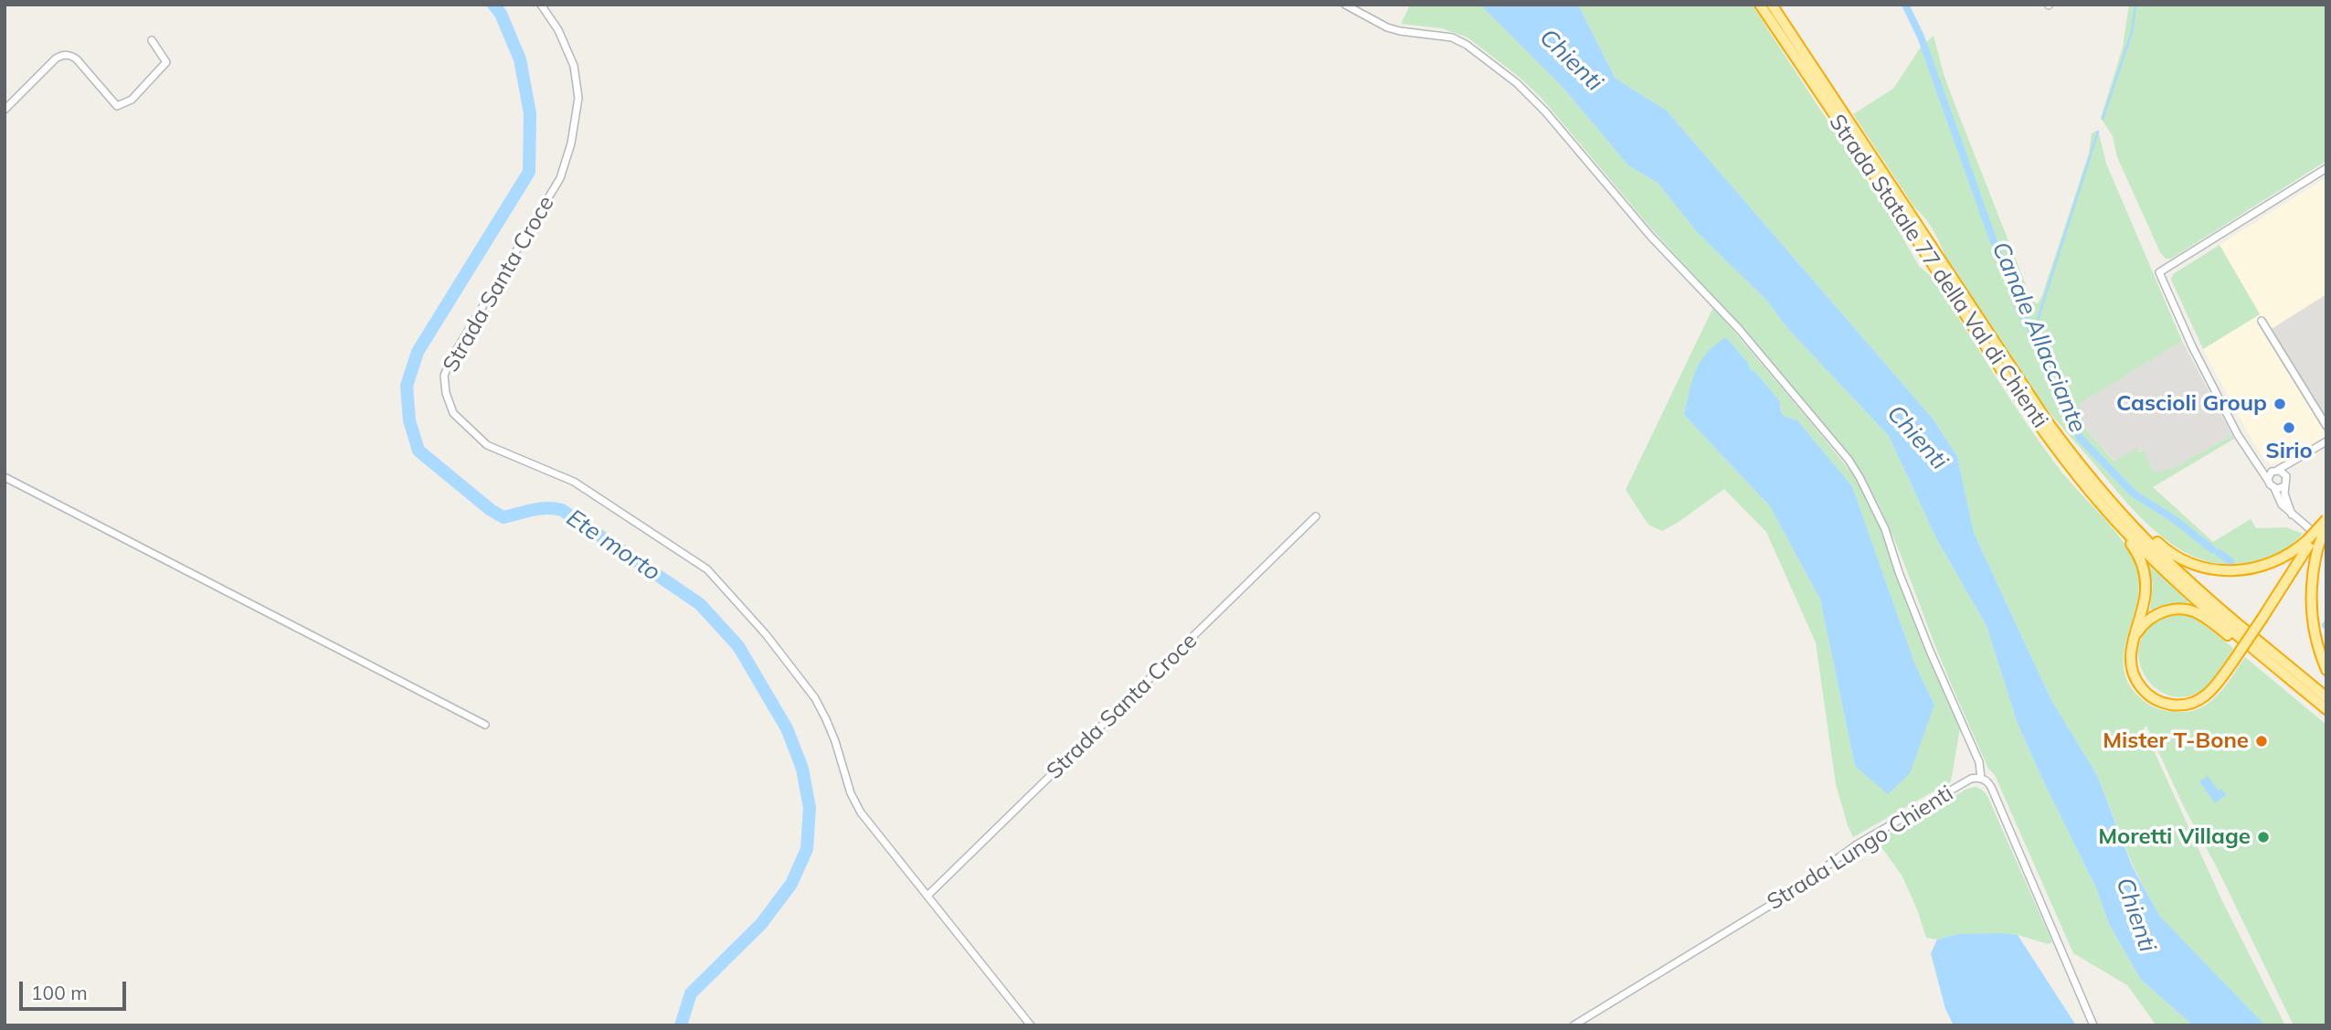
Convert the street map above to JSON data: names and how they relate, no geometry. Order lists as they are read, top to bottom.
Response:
{
  "streets": {
    "highway": ["Strada Statale 77 della Val di Chienti"],
    "street": ["Strada Santa Croce", "Strada Lungo Chienti"]
  },
  "water": ["Chienti", "Canale Allacciante", "Ete morto"],
  "places": [
    "Cascioli Group",
    "Sirio",
    "Mister T-Bone",
    "Moretti Village"
  ],
  "scale_bar": "100 m"
}
